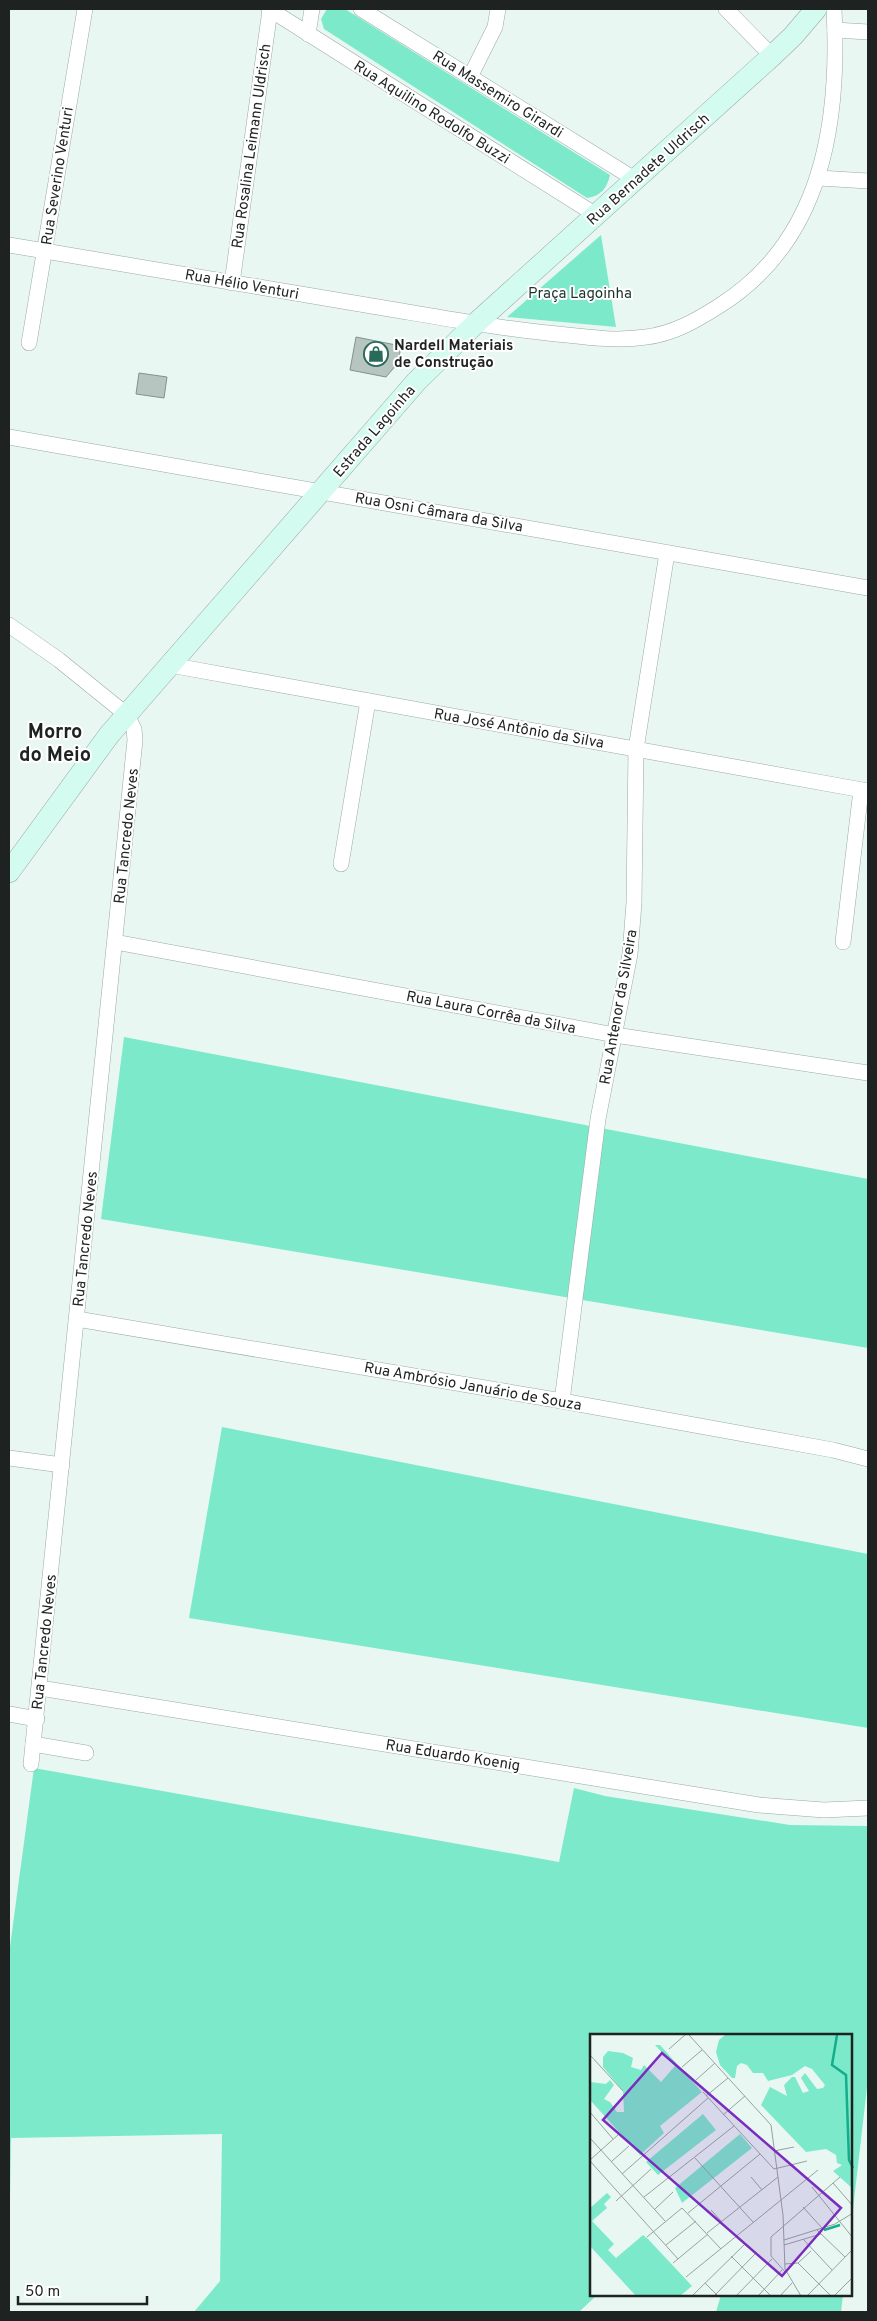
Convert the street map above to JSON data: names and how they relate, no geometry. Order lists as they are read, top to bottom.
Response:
{
  "streets": {
    "main road": ["Rua Bernadete Uldrisch", "Estrada Lagoinha"],
    "street": [
      "Rua Massemiro Girardi",
      "Rua Aquilino Rodolfo Buzzi",
      "Rua Rosalina Leimann Uldrisch",
      "Rua Severino Venturi",
      "Rua Hélio Venturi",
      "Rua Osni Câmara da Silva",
      "Rua José Antônio da Silva",
      "Rua Tancredo Neves",
      "Rua Antenor da Silveira",
      "Rua Laura Corrêa da Silva",
      "Rua Ambrósio Januário de Souza",
      "Rua Eduardo Koenig"
    ]
  },
  "crossings": [
    ["Rua Massemiro Girardi", "Rua Bernadete Uldrisch"],
    ["Rua Aquilino Rodolfo Buzzi", "Rua Rosalina Leimann Uldrisch"],
    ["Rua Aquilino Rodolfo Buzzi", "Rua Bernadete Uldrisch"],
    ["Rua Rosalina Leimann Uldrisch", "Rua Hélio Venturi"],
    ["Rua Bernadete Uldrisch", "Rua Hélio Venturi"],
    ["Rua Bernadete Uldrisch", "Estrada Lagoinha"],
    ["Rua Severino Venturi", "Rua Hélio Venturi"],
    ["Rua Hélio Venturi", "Estrada Lagoinha"],
    ["Estrada Lagoinha", "Rua Osni Câmara da Silva"],
    ["Estrada Lagoinha", "Rua José Antônio da Silva"],
    ["Estrada Lagoinha", "Rua Tancredo Neves"],
    ["Rua Osni Câmara da Silva", "Rua Antenor da Silveira"],
    ["Rua José Antônio da Silva", "Rua Antenor da Silveira"],
    ["Rua Tancredo Neves", "Rua Laura Corrêa da Silva"],
    ["Rua Tancredo Neves", "Rua Ambrósio Januário de Souza"],
    ["Rua Tancredo Neves", "Rua Eduardo Koenig"],
    ["Rua Antenor da Silveira", "Rua Laura Corrêa da Silva"],
    ["Rua Antenor da Silveira", "Rua Ambrósio Januário de Souza"]
  ],
  "districts": ["Morro do Meio"],
  "parks": ["Praça Lagoinha"],
  "places": {
    "shop": ["Nardell Materiais de Construção"]
  },
  "scale_bar": "50 m"
}
